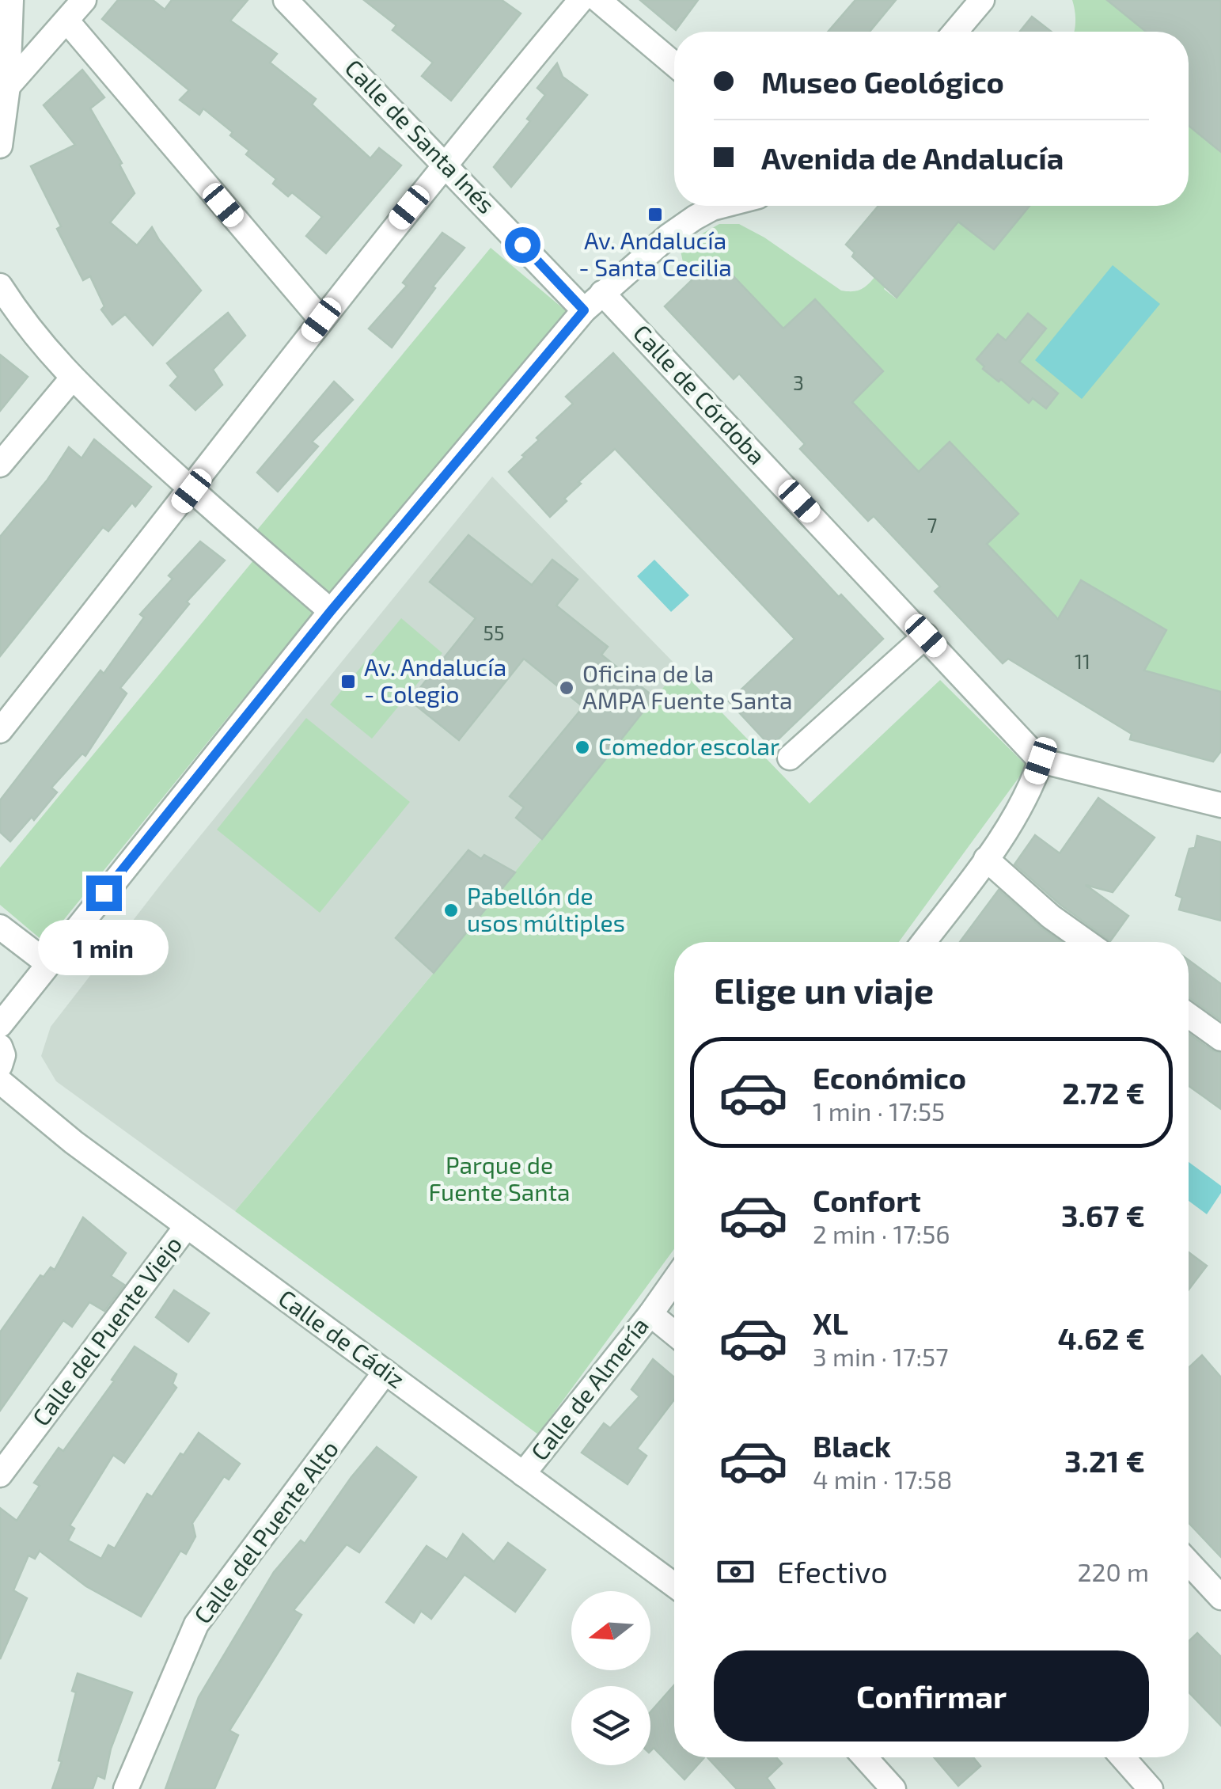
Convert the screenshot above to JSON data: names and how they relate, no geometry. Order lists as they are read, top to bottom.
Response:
{
  "streets": {
    "street": [
      "Calle de Santa Inés",
      "Calle de Córdoba",
      "Calle del Puente Viejo",
      "Calle de Cádiz",
      "Calle de Almería",
      "Calle del Puente Alto"
    ]
  },
  "crossings": [
    ["Calle del Puente Viejo", "Calle de Cádiz"],
    ["Calle de Cádiz", "Calle de Almería"],
    ["Calle de Cádiz", "Calle del Puente Alto"]
  ],
  "parks": ["Parque de Fuente Santa"],
  "places": {
    "transit": ["Av. Andalucía - Santa Cecilia", "Av. Andalucía - Colegio"],
    "other": ["Oficina de la AMPA Fuente Santa", "Comedor escolar", "Pabellón de usos múltiples"]
  },
  "house_numbers": [
    "3",
    "7",
    "55",
    "11"
  ],
  "north": "left",
  "page": {
    "banner": ["Museo Geológico", "Avenida de Andalucía"],
    "bubble": "1 min",
    "heading": "Elige un viaje",
    "list": [
      {
        "name": "Económico",
        "note": "1 min · 17:55",
        "value": "2.72 €"
      },
      {
        "name": "Confort",
        "note": "2 min · 17:56",
        "value": "3.67 €"
      },
      {
        "name": "XL",
        "note": "3 min · 17:57",
        "value": "4.62 €"
      },
      {
        "name": "Black",
        "note": "4 min · 17:58",
        "value": "3.21 €"
      }
    ],
    "pay": ["Efectivo", "220 m"],
    "buttons": "Confirmar"
  }
}
